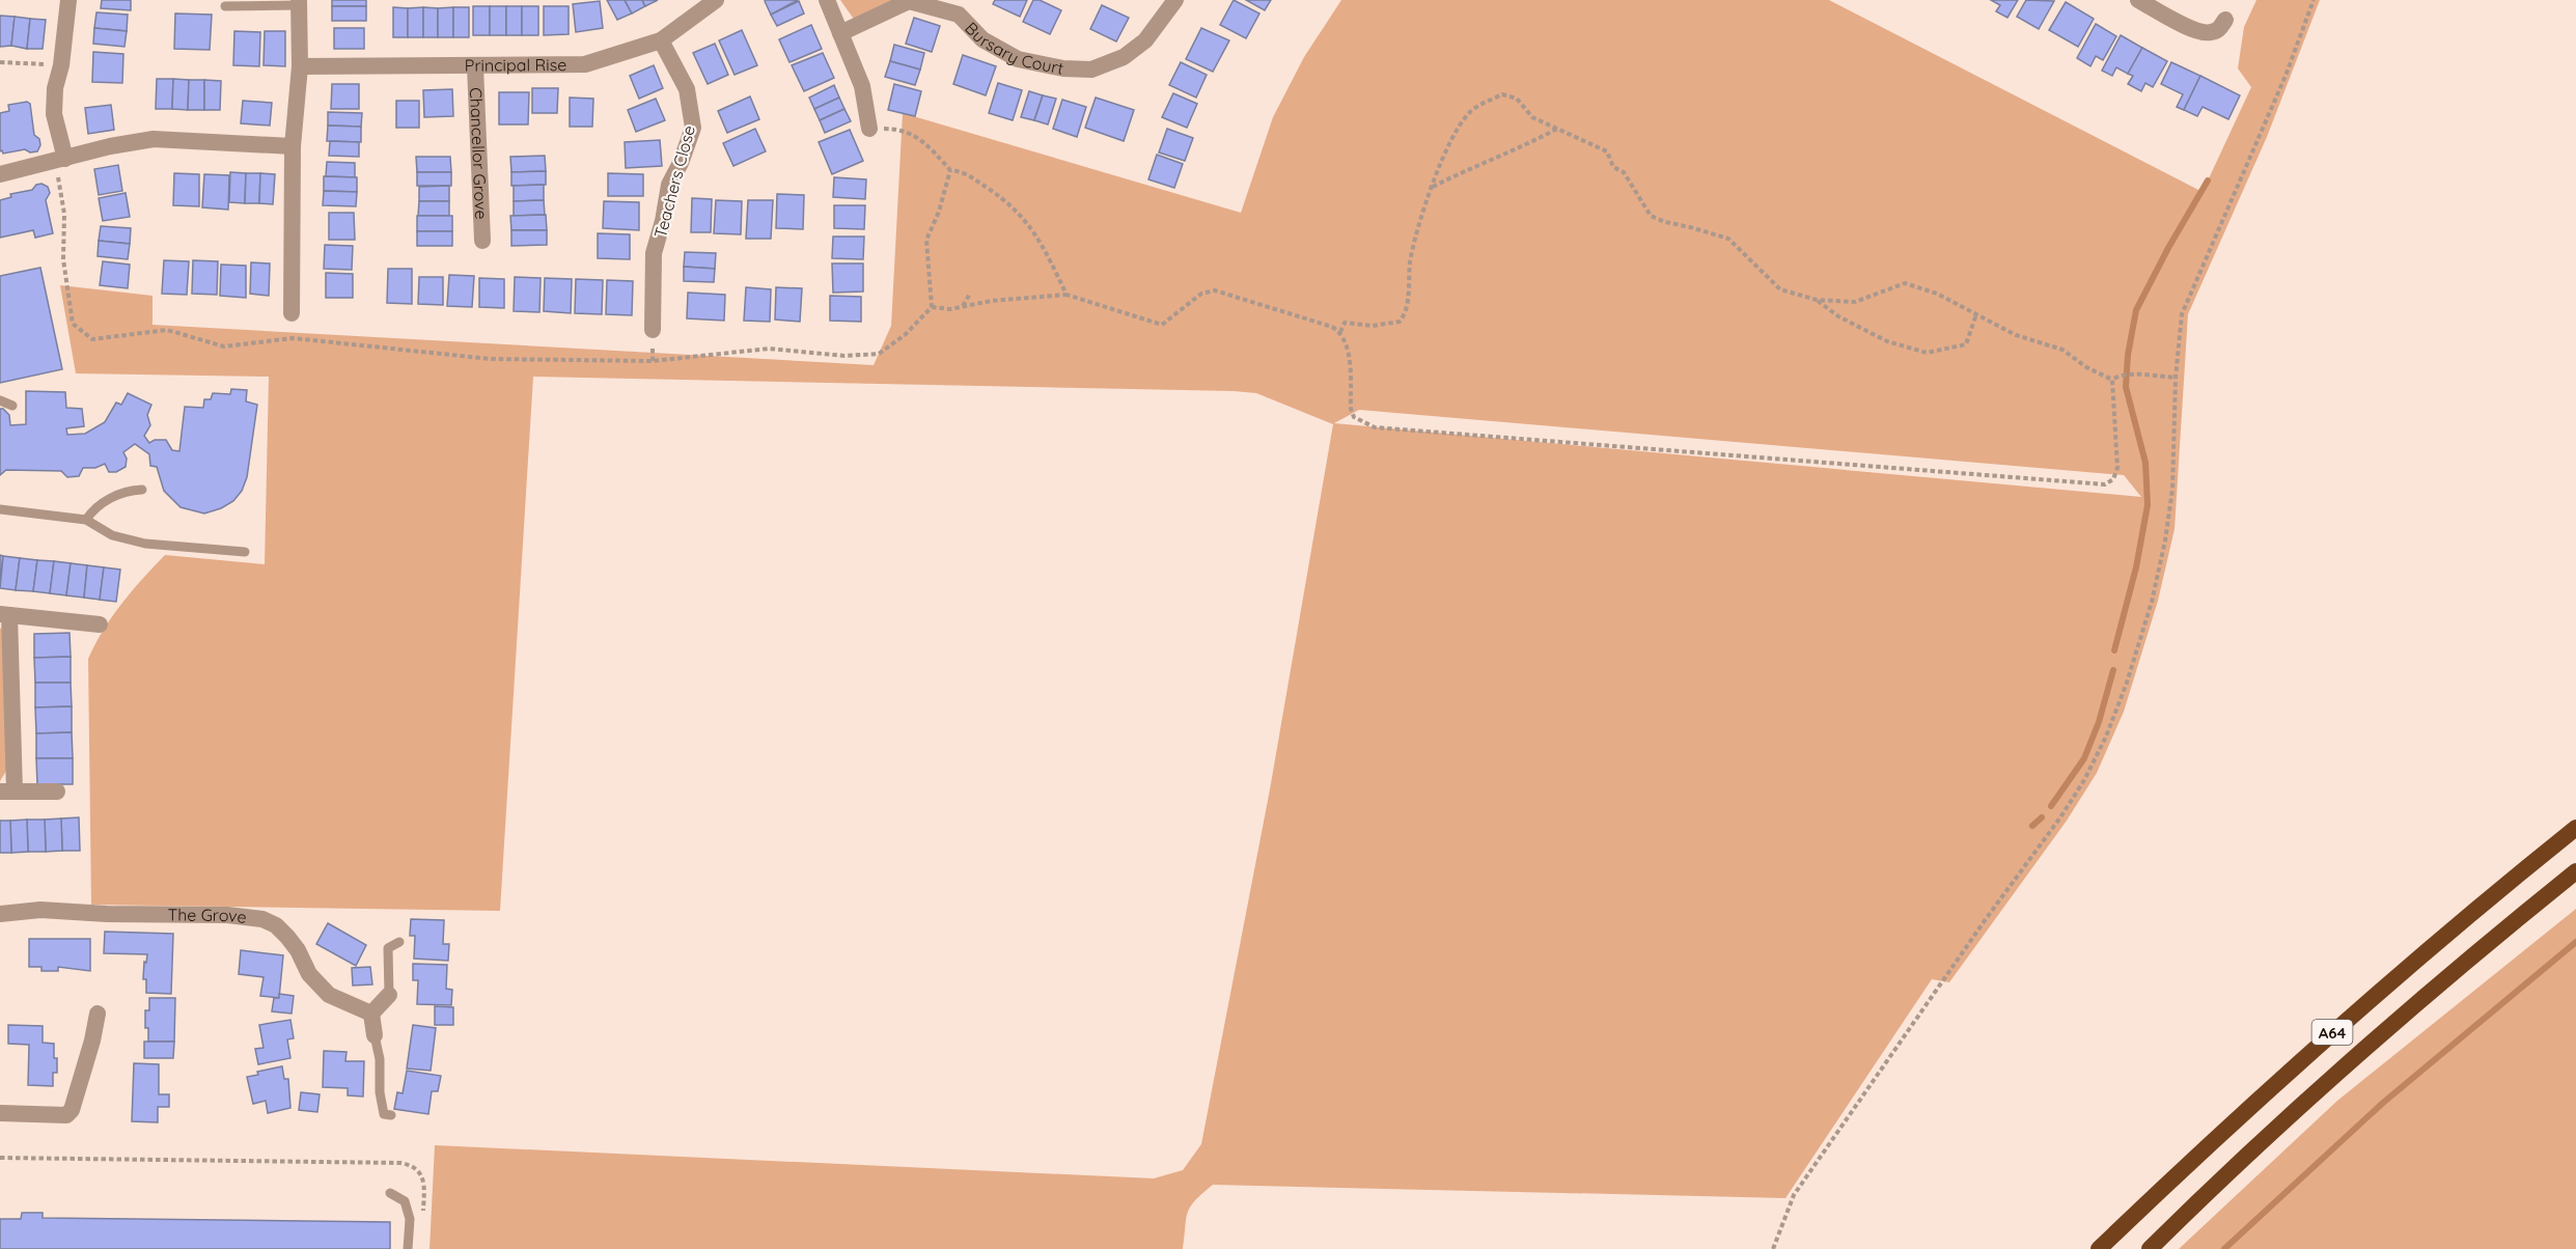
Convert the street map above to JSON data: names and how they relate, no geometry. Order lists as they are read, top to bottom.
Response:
{
  "streets": {
    "highway": ["A64"],
    "street": [
      "Bursary Court",
      "Principal Rise",
      "Chancellor Grove",
      "Teachers Close",
      "The Grove"
    ]
  },
  "crossings": [
    ["Principal Rise", "Chancellor Grove"],
    ["Principal Rise", "Teachers Close"]
  ]
}
